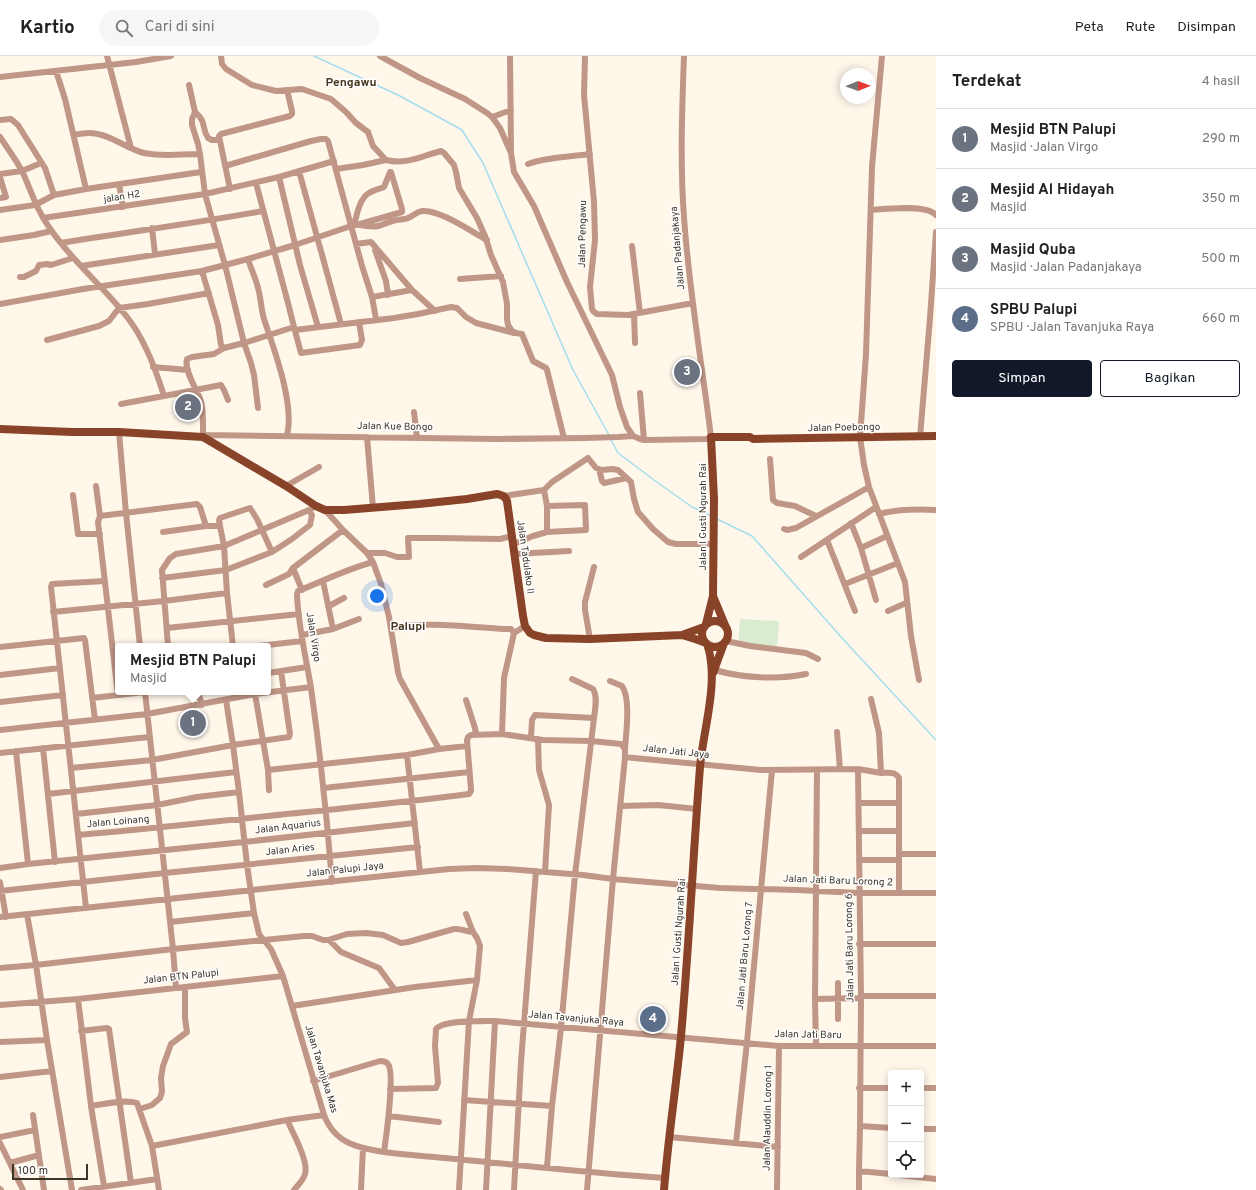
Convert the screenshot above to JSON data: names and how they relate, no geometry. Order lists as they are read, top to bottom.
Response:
{
  "streets": {
    "main road": ["Jalan Poebongo", "Jalan I Gusti Ngurah Rai", "Jalan Tadulako II"],
    "street": [
      "jalan H2",
      "Jalan Pengawu",
      "Jalan Padanjakaya",
      "Jalan Kue Bongo",
      "Jalan Virgo",
      "Jalan Jati Jaya",
      "Jalan Loinang",
      "Jalan Aquarius",
      "Jalan Aries",
      "Jalan Palupi Jaya",
      "Jalan Jati Baru Lorong 2",
      "Jalan Jati Baru Lorong 6",
      "Jalan Jati Baru Lorong 7",
      "Jalan BTN Palupi",
      "Jalan Tavanjuka Raya",
      "Jalan Jati Baru",
      "Jalan Tavanjuka Mas",
      "Jalan Alauddin Lorong 1"
    ]
  },
  "crossings": [
    ["Jalan Padanjakaya", "Jalan Poebongo"],
    ["Jalan Padanjakaya", "Jalan I Gusti Ngurah Rai"],
    ["Jalan Poebongo", "Jalan I Gusti Ngurah Rai"],
    ["Jalan I Gusti Ngurah Rai", "Jalan Jati Jaya"],
    ["Jalan I Gusti Ngurah Rai", "Jalan Palupi Jaya"],
    ["Jalan I Gusti Ngurah Rai", "Jalan Jati Baru Lorong 2"],
    ["Jalan I Gusti Ngurah Rai", "Jalan Tavanjuka Raya"],
    ["Jalan I Gusti Ngurah Rai", "Jalan Jati Baru"],
    ["Jalan I Gusti Ngurah Rai", "Jalan Tavanjuka Mas"],
    ["Jalan Virgo", "Jalan Aquarius"],
    ["Jalan Virgo", "Jalan Aries"],
    ["Jalan Virgo", "Jalan Palupi Jaya"],
    ["Jalan Jati Jaya", "Jalan Jati Baru Lorong 6"],
    ["Jalan Jati Jaya", "Jalan Jati Baru Lorong 7"],
    ["Jalan Palupi Jaya", "Jalan Jati Baru Lorong 2"],
    ["Jalan Jati Baru Lorong 2", "Jalan Jati Baru Lorong 6"],
    ["Jalan Jati Baru Lorong 2", "Jalan Jati Baru Lorong 7"],
    ["Jalan Jati Baru Lorong 6", "Jalan Jati Baru"],
    ["Jalan Jati Baru Lorong 7", "Jalan Jati Baru"],
    ["Jalan BTN Palupi", "Jalan Tavanjuka Mas"],
    ["Jalan Tavanjuka Raya", "Jalan Jati Baru"],
    ["Jalan Jati Baru", "Jalan Alauddin Lorong 1"]
  ],
  "districts": ["Pengawu", "Palupi"],
  "scale_bar": "100 m",
  "north": "right",
  "page": {
    "header": "Kartio",
    "search": "Cari di sini",
    "nav": ["Peta", "Rute", "Disimpan"],
    "heading": ["Terdekat", "4 hasil"],
    "list": [
      {
        "mark": "1",
        "name": "Mesjid BTN Palupi",
        "note": "Masjid · Jalan Virgo",
        "value": "290 m"
      },
      {
        "mark": "2",
        "name": "Mesjid Al Hidayah",
        "note": "Masjid",
        "value": "350 m"
      },
      {
        "mark": "3",
        "name": "Masjid Quba",
        "note": "Masjid · Jalan Padanjakaya",
        "value": "500 m"
      },
      {
        "mark": "4",
        "name": "SPBU Palupi",
        "note": "SPBU · Jalan Tavanjuka Raya",
        "value": "660 m"
      }
    ],
    "buttons": ["Simpan", "Bagikan"],
    "pins": [
      "3",
      "2",
      "1",
      "4"
    ],
    "popup": ["Mesjid BTN Palupi", "Masjid"],
    "map_buttons": ["+", "−"],
    "scale": "100 m"
  }
}
